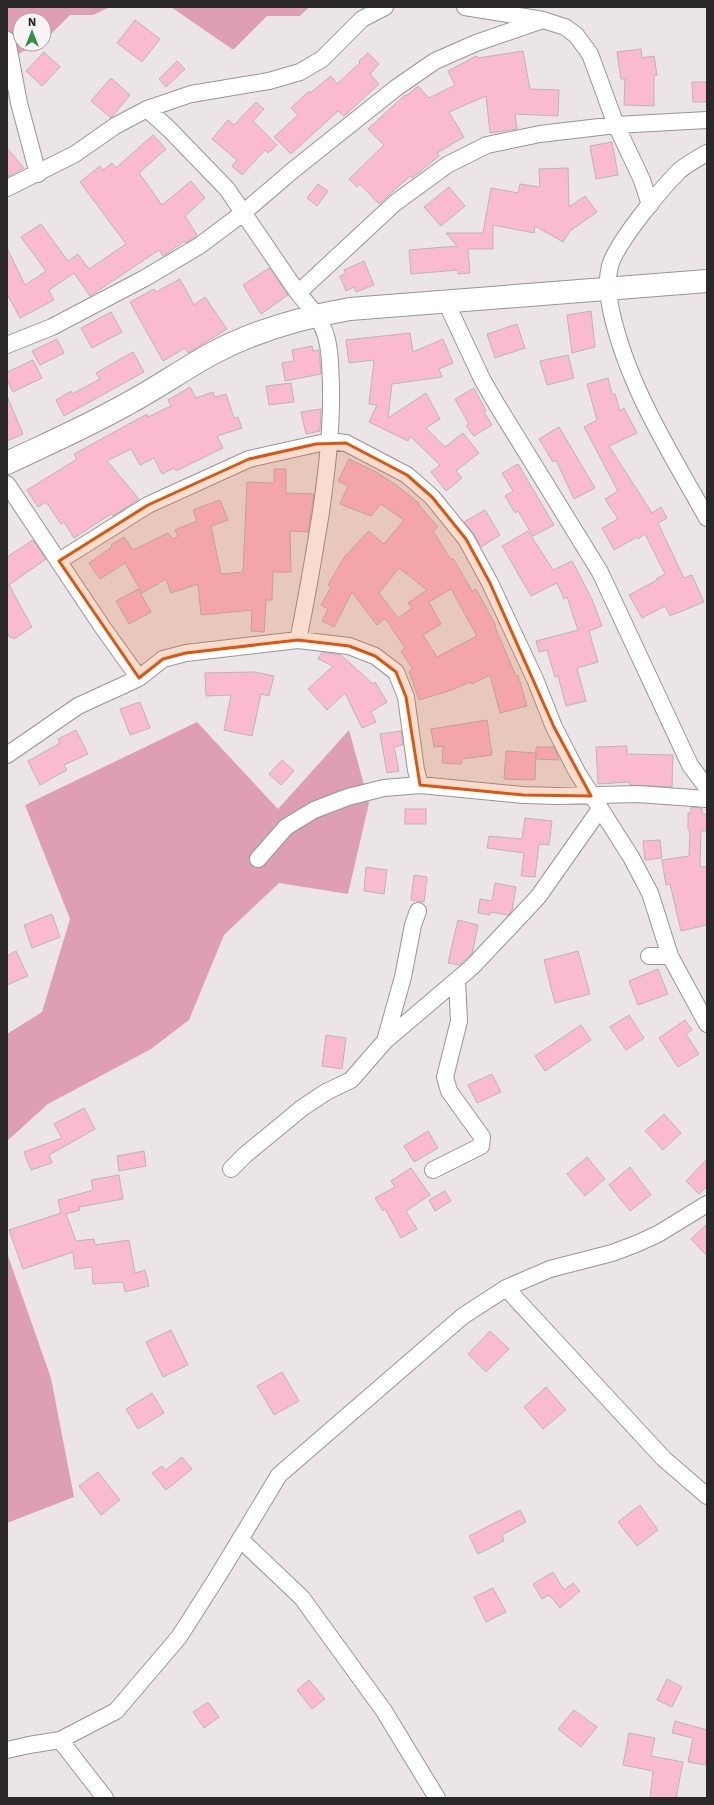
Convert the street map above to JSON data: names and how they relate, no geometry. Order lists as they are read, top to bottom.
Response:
{
  "north": "top"
}
